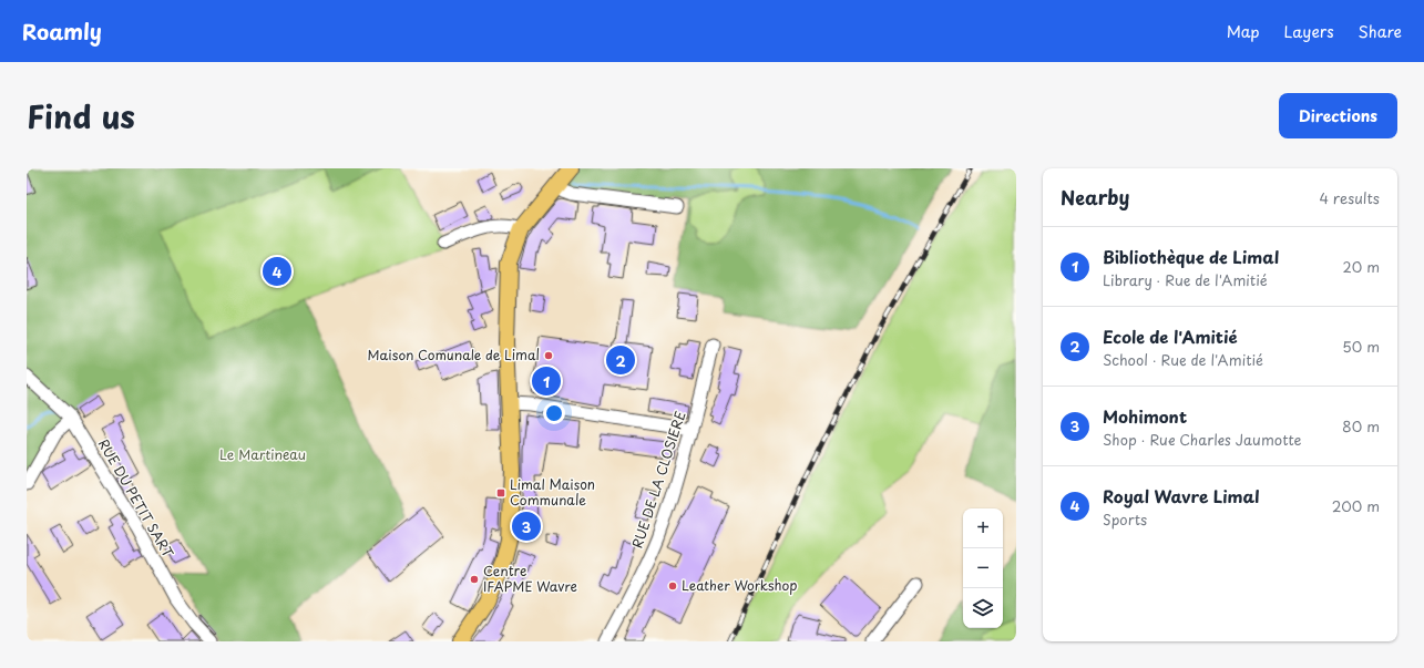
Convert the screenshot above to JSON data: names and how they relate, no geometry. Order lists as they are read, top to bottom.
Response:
{
  "streets": {
    "street": ["RUE DE LA CLOSIERE", "RUE DU PETIT SART"]
  },
  "parks": ["Le Martineau"],
  "places": {
    "other": ["Maison Comunale de Limal", "Centre IFAPME Wavre", "Leather Workshop"],
    "transit": ["Limal Maison Communale"]
  },
  "page": {
    "header": "Roamly",
    "nav": ["Map", "Layers", "Share"],
    "title": "Find us",
    "buttons": "Directions",
    "heading": ["Nearby", "4 results"],
    "list": [
      {
        "mark": "1",
        "name": "Bibliothèque de Limal",
        "note": "Library · Rue de l'Amitié",
        "value": "20 m"
      },
      {
        "mark": "2",
        "name": "Ecole de l'Amitié",
        "note": "School · Rue de l'Amitié",
        "value": "50 m"
      },
      {
        "mark": "3",
        "name": "Mohimont",
        "note": "Shop · Rue Charles Jaumotte",
        "value": "80 m"
      },
      {
        "mark": "4",
        "name": "Royal Wavre Limal",
        "note": "Sports",
        "value": "200 m"
      }
    ],
    "pins": [
      "4",
      "2",
      "1",
      "3"
    ],
    "map_buttons": ["+", "−"]
  }
}
